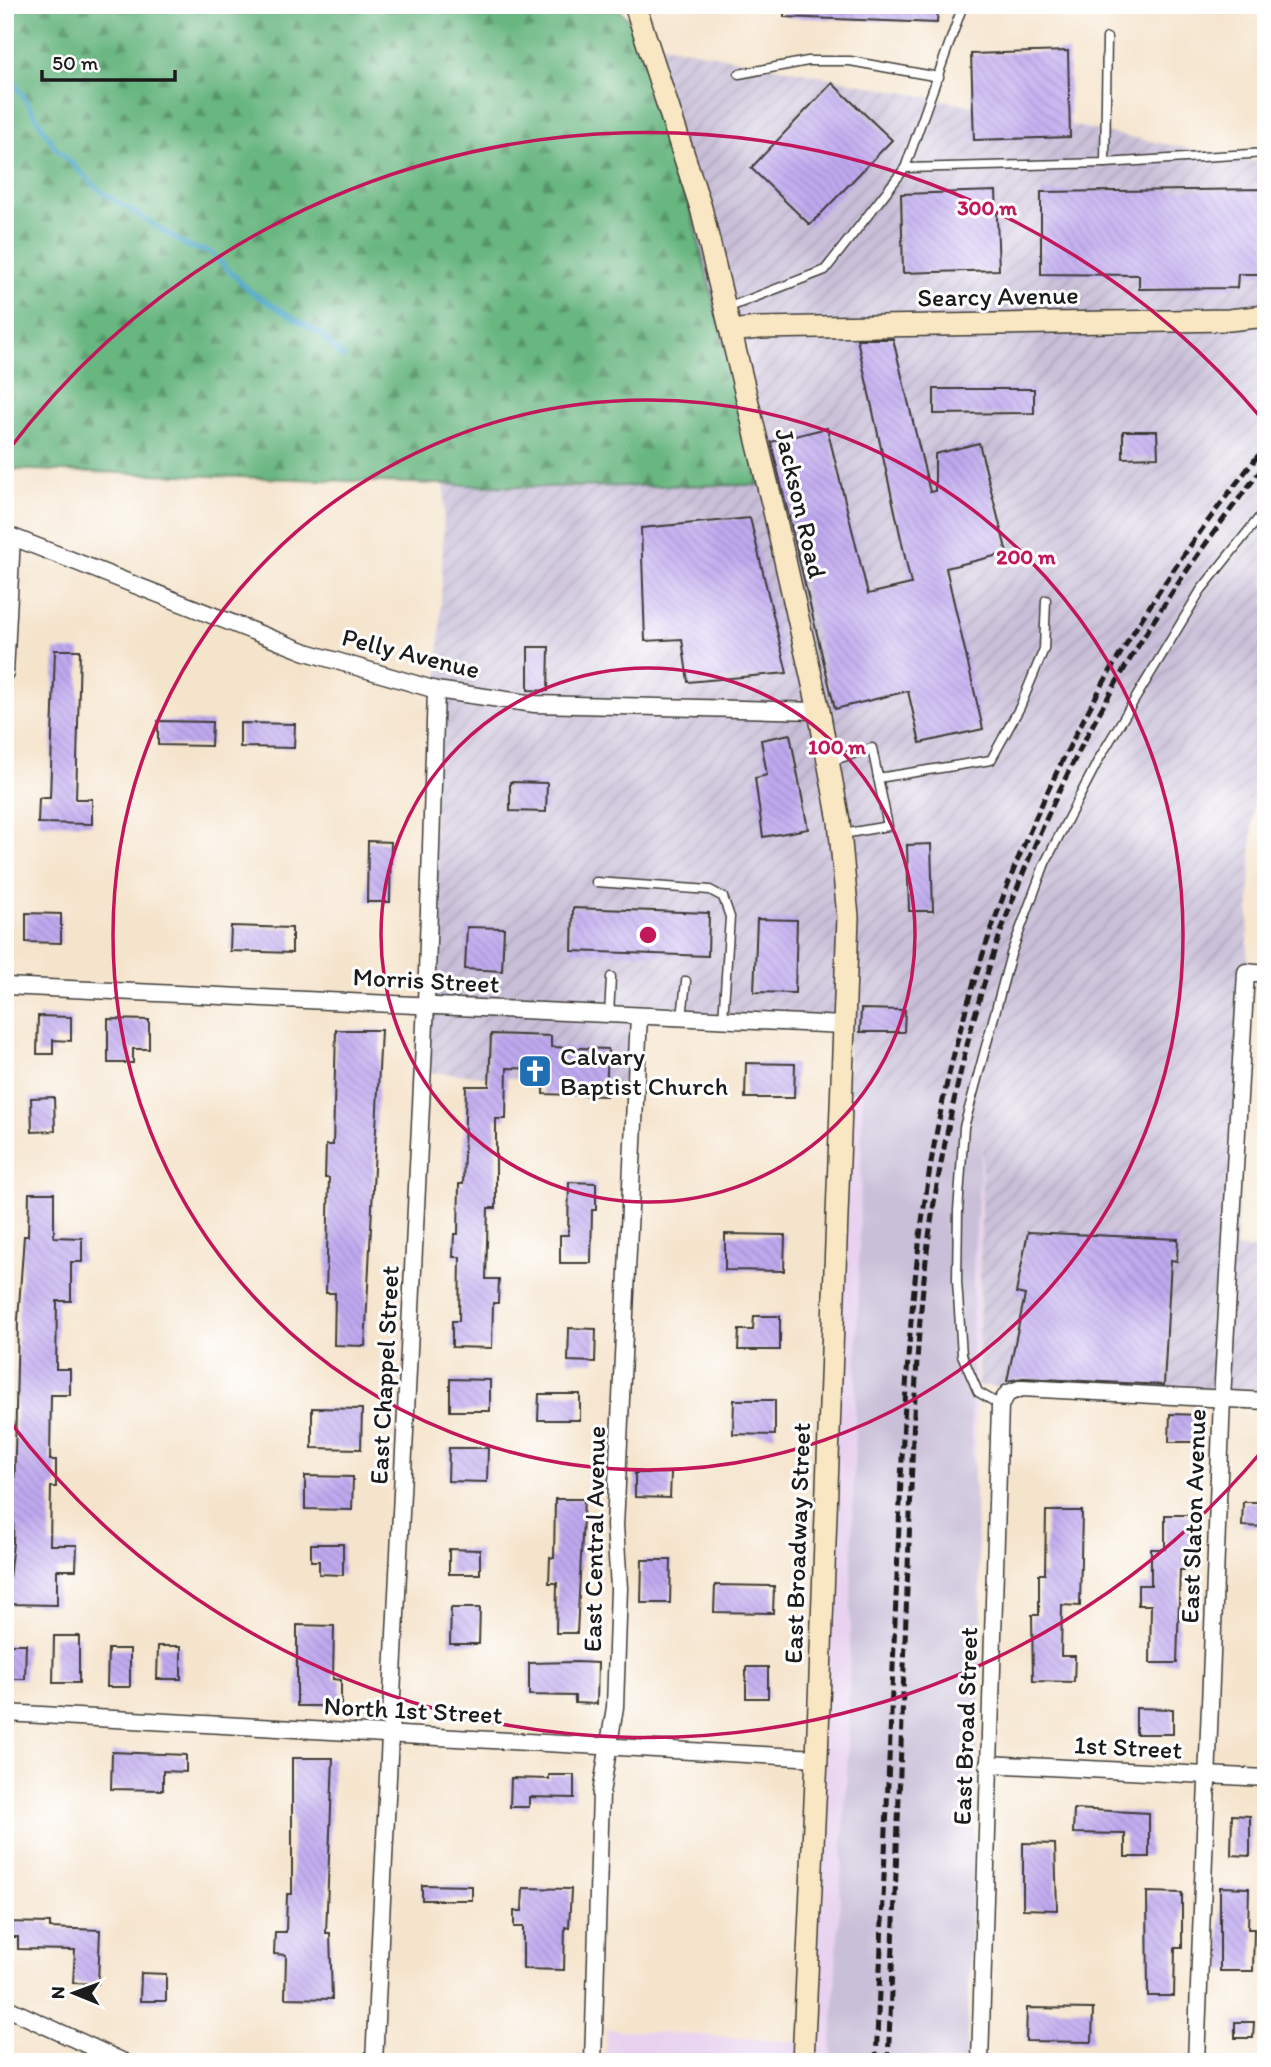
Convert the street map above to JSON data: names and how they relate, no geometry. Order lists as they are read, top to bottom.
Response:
{
  "streets": {
    "main road": ["Searcy Avenue", "Jackson Road", "East Broadway Street"],
    "street": [
      "Pelly Avenue",
      "Morris Street",
      "East Chappel Street",
      "East Slaton Avenue",
      "East Central Avenue",
      "North 1st Street",
      "East Broad Street",
      "1st Street"
    ]
  },
  "crossings": [
    ["Searcy Avenue", "Jackson Road"],
    ["Jackson Road", "Pelly Avenue"],
    ["Jackson Road", "Morris Street"],
    ["Jackson Road", "East Broadway Street"],
    ["Pelly Avenue", "East Chappel Street"],
    ["Morris Street", "East Chappel Street"],
    ["Morris Street", "East Central Avenue"],
    ["Morris Street", "East Broadway Street"],
    ["East Chappel Street", "North 1st Street"],
    ["East Slaton Avenue", "1st Street"],
    ["East Central Avenue", "North 1st Street"],
    ["East Broadway Street", "North 1st Street"],
    ["East Broad Street", "1st Street"]
  ],
  "places": {
    "church": ["Calvary Baptist Church"]
  },
  "scale_bar": "50 m",
  "north": "left",
  "rings": ["300 m", "200 m", "100 m"]
}
